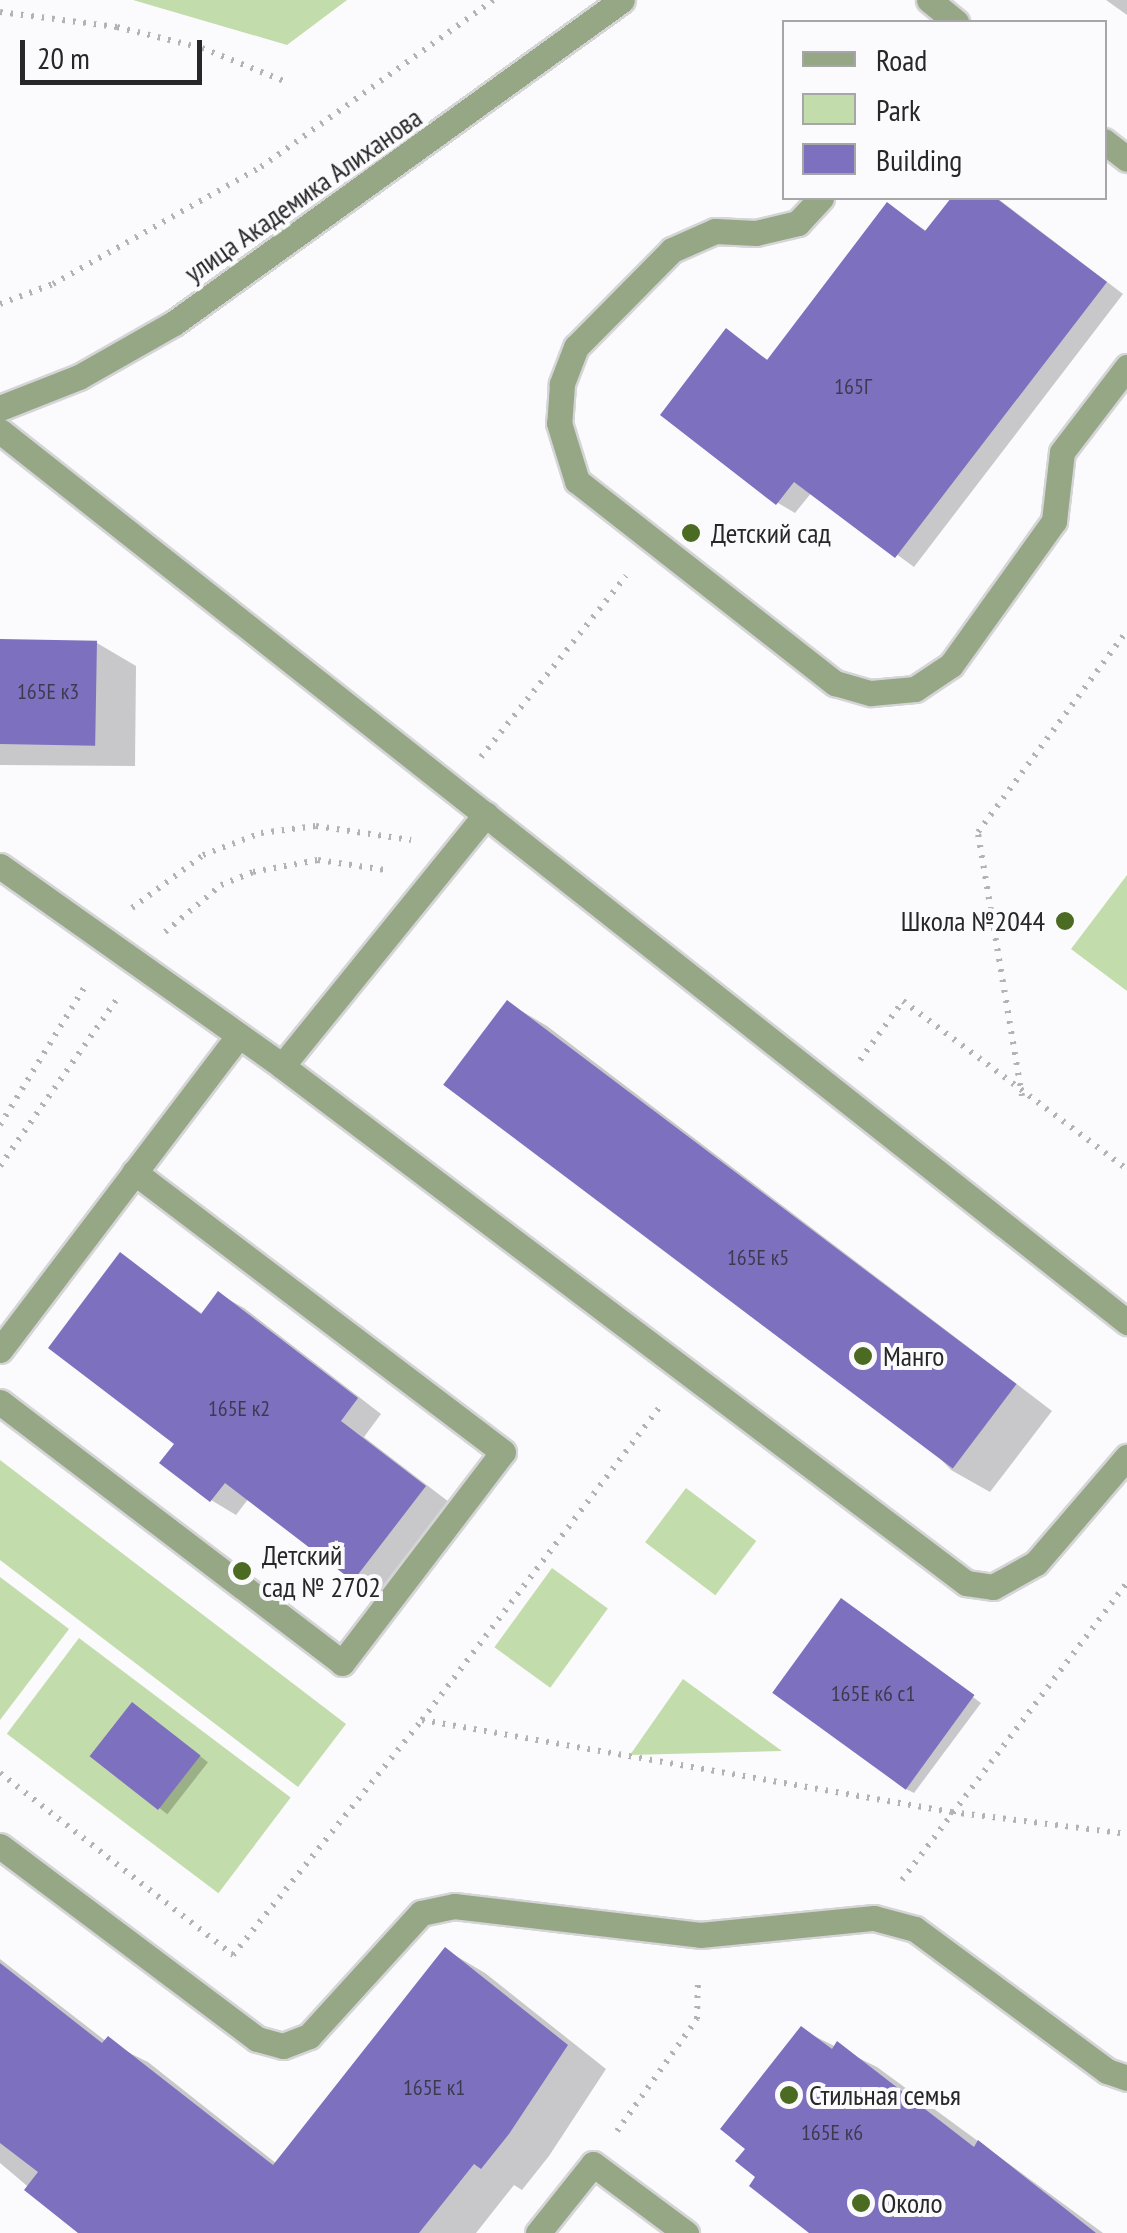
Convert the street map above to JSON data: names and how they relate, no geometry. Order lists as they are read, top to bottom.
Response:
{
  "streets": {
    "street": ["улица Академика Алиханова"]
  },
  "places": [
    "Детский сад",
    "Школа №2044",
    "Манго",
    "Детский сад № 2702",
    "Стильная семья",
    "Около"
  ],
  "house_numbers": [
    "165Г",
    "165Е к3",
    "165Е к5",
    "165Е к2",
    "165Е к6 с1",
    "165Е к1",
    "165Е к6"
  ],
  "legend": ["Road", "Park", "Building"],
  "scale_bar": "20 m"
}
